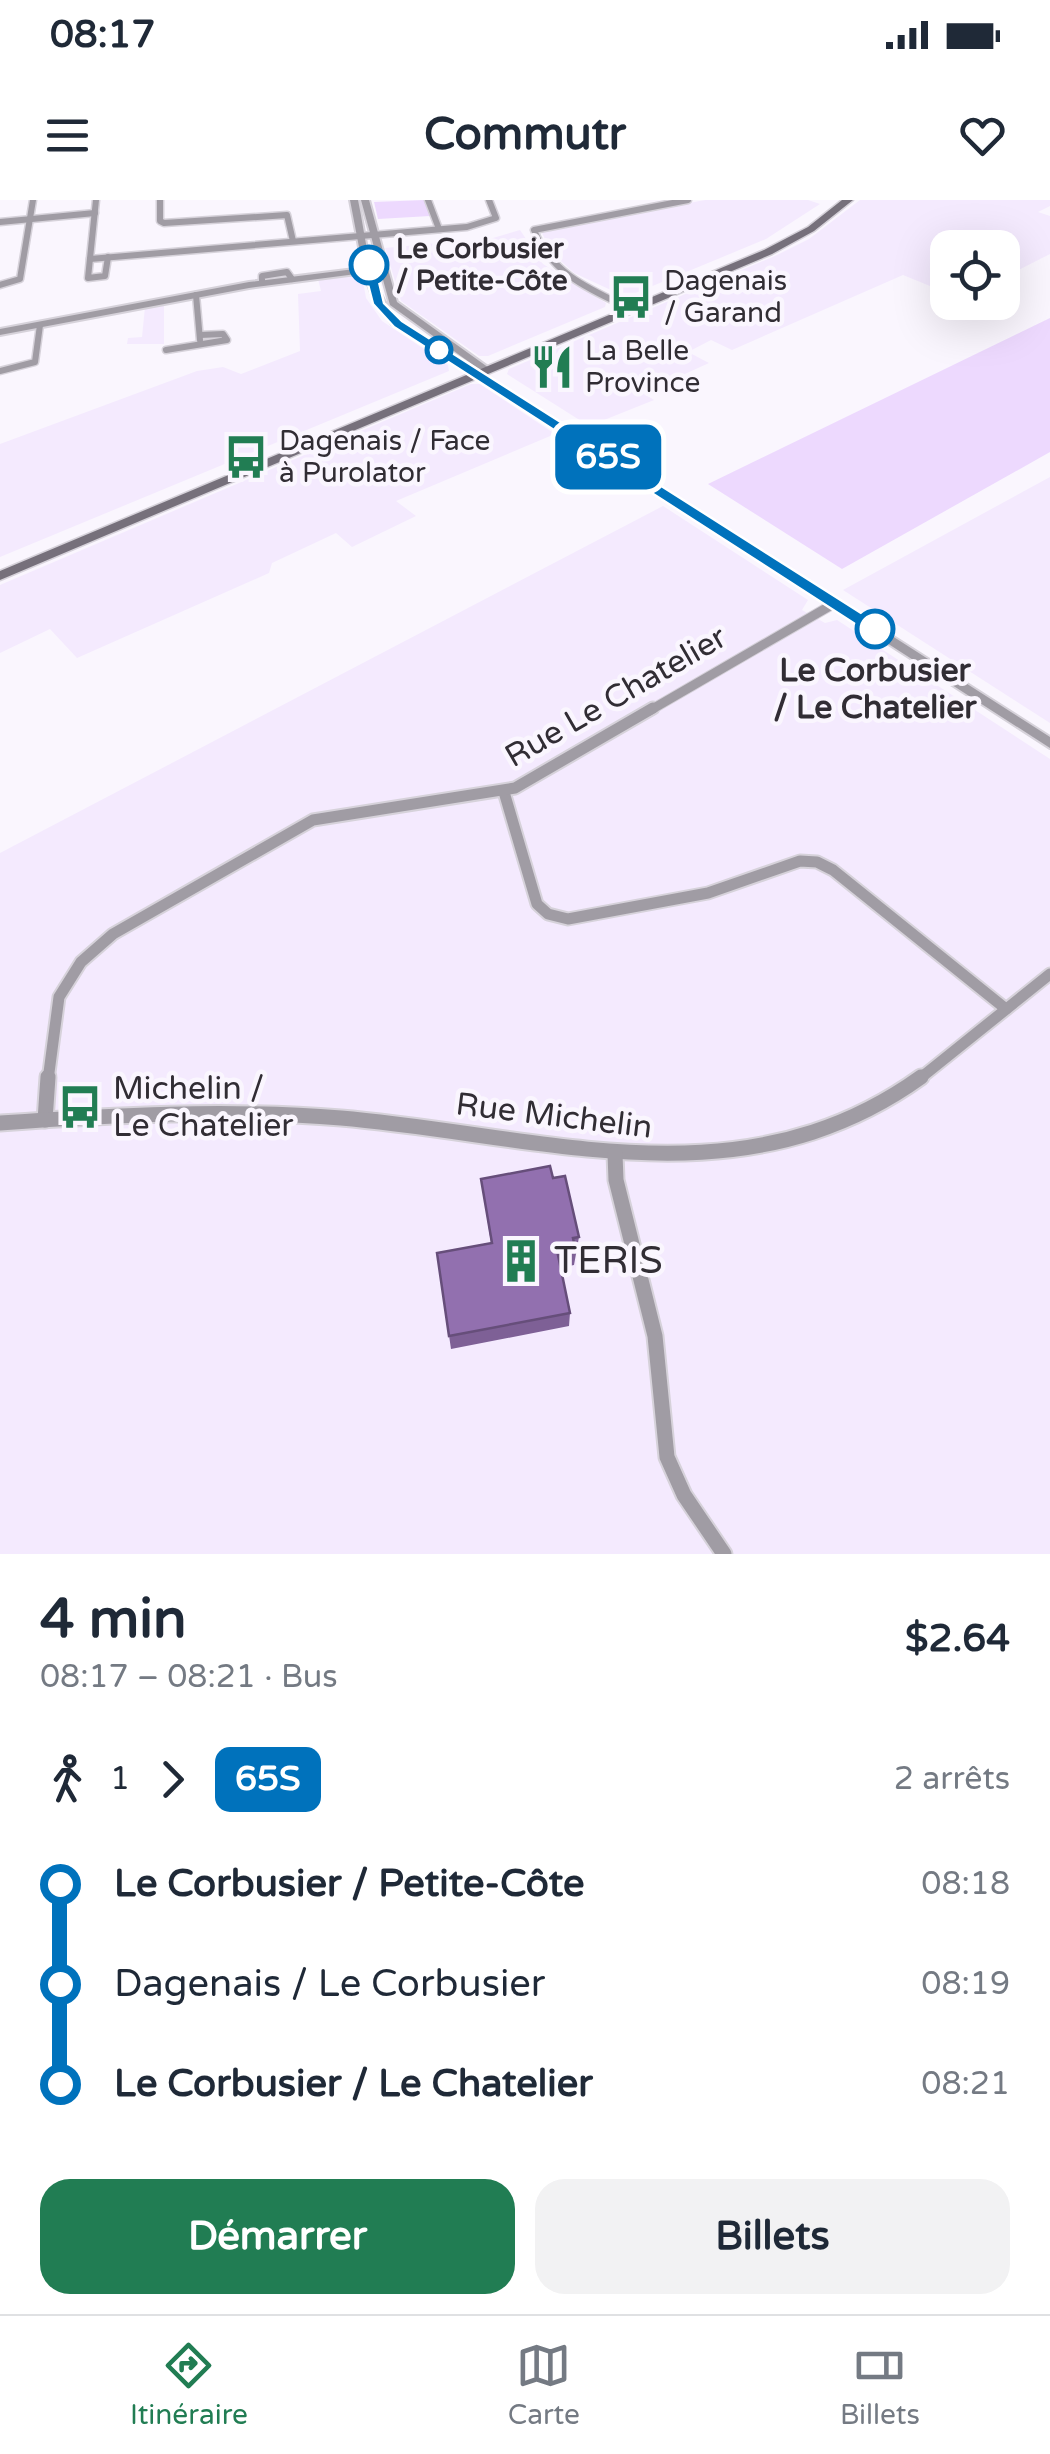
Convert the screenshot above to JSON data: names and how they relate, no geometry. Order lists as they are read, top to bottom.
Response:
{
  "streets": {
    "street": ["Rue Le Chatelier", "Rue Michelin"]
  },
  "crossings": [
    ["Rue Le Chatelier", "Rue Michelin"]
  ],
  "places": {
    "other": ["Le Corbusier / Petite-Côte", "Le Corbusier / Le Chatelier"],
    "bus stop": ["Dagenais / Garand", "Dagenais / Face à Purolator", "Michelin / Le Chatelier"],
    "restaurant": ["La Belle Province"],
    "building": ["TERIS"]
  },
  "lines": ["bus line 65S"],
  "page": {
    "status": "08:17",
    "header": "Commutr",
    "on_map": "65S",
    "heading": ["4 min", "08:17 – 08:21 · Bus", "$2.64"],
    "legs": ["1", "65S", "2 arrêts"],
    "list": [
      {
        "name": "Le Corbusier / Petite-Côte",
        "value": "08:18"
      },
      {
        "name": "Dagenais / Le Corbusier",
        "value": "08:19"
      },
      {
        "name": "Le Corbusier / Le Chatelier",
        "value": "08:21"
      }
    ],
    "buttons": ["Démarrer", "Billets"],
    "tabs": ["Itinéraire", "Carte", "Billets"]
  }
}
